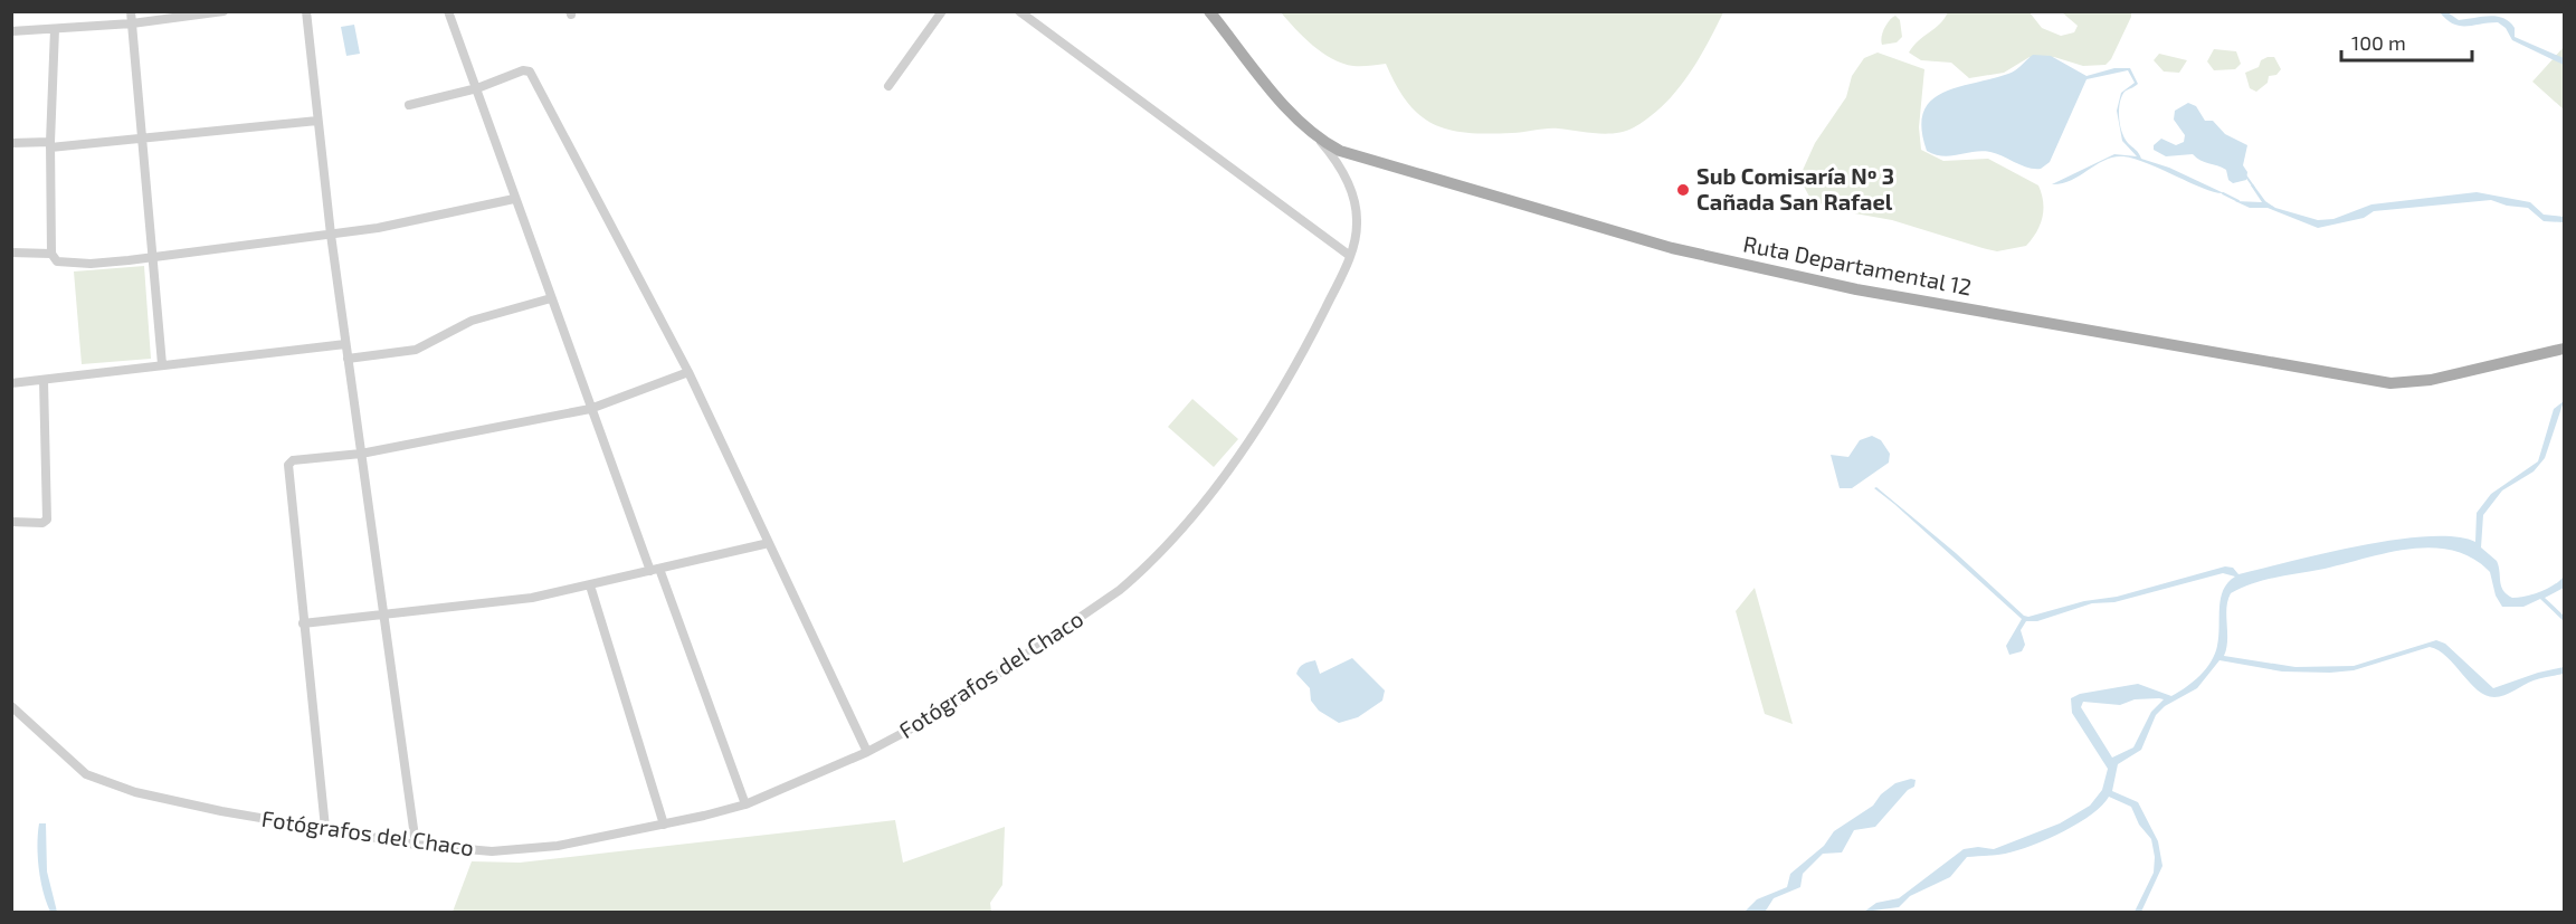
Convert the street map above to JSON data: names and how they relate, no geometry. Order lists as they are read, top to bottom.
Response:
{
  "streets": {
    "main road": ["Ruta Departamental 12"],
    "street": ["Fotógrafos del Chaco"]
  },
  "crossings": [
    ["Ruta Departamental 12", "Fotógrafos del Chaco"]
  ],
  "places": ["Sub Comisaría Nº 3 Cañada San Rafael"],
  "scale_bar": "100 m"
}
